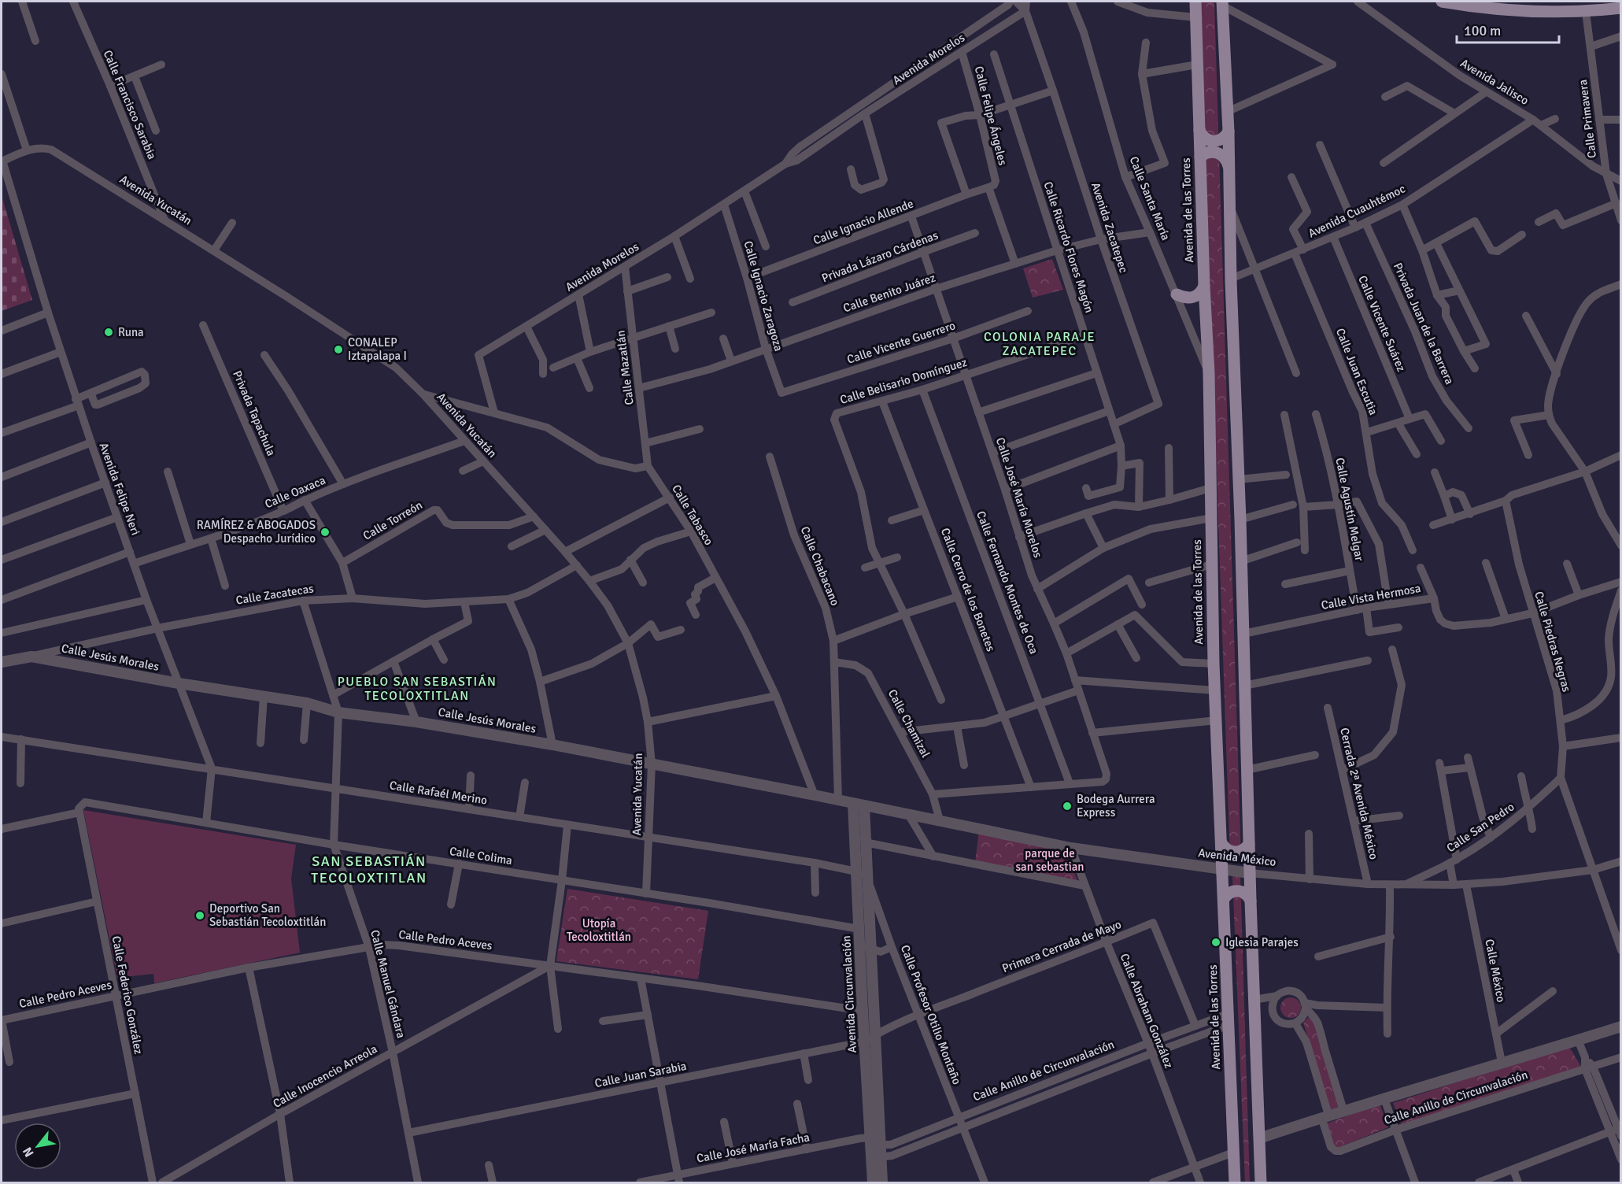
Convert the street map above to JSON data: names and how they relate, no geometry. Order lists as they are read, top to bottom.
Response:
{
  "streets": {
    "main road": ["Avenida de las Torres"],
    "street": [
      "Avenida Morelos",
      "Avenida Jalisco",
      "Calle Francisco Sarabia",
      "Calle Felipe Ángeles",
      "Calle Primavera",
      "Calle Santa María",
      "Avenida Yucatán",
      "Avenida Cuauhtémoc",
      "Calle Ignacio Allende",
      "Avenida Zacatepec",
      "Calle Ricardo Flores Magón",
      "Privada Lázaro Cárdenas",
      "Calle Benito Juárez",
      "Calle Ignacio Zaragoza",
      "Calle Vicente Suárez",
      "Privada Juan de la Barrera",
      "Calle Vicente Guerrero",
      "Calle Mazatlán",
      "Calle Juan Escutia",
      "Calle Belisario Domínguez",
      "Privada Tapachula",
      "Avenida Felipe Neri",
      "Calle Oaxaca",
      "Calle José María Morelos",
      "Calle Agustín Melgar",
      "Calle Tabasco",
      "Calle Torreón",
      "Calle Chabacano",
      "Calle Fernando Montes de Oca",
      "Calle Cerro de los Bonetes",
      "Calle Zacatecas",
      "Calle Vista Hermosa",
      "Calle Piedras Negras",
      "Calle Jesús Morales",
      "Calle Chamizal",
      "Calle Rafaél Merino",
      "Cerrada 2ª Avenida México",
      "Calle San Pedro",
      "Calle Colima",
      "Avenida México",
      "Calle Pedro Aceves",
      "Primera Cerrada de Mayo",
      "Calle México",
      "Calle Manuel Gándara",
      "Avenida Circunvalación",
      "Calle Federico González",
      "Calle Abraham González",
      "Calle Profesor Otilio Montaño",
      "Calle Anillo de Circunvalación",
      "Calle Juan Sarabia",
      "Calle Inocencio Arreola",
      "Calle José María Facha"
    ]
  },
  "crossings": [
    ["Avenida Morelos", "Calle Felipe Ángeles"],
    ["Avenida Morelos", "Avenida Zacatepec"],
    ["Avenida Morelos", "Calle Ignacio Zaragoza"],
    ["Avenida Morelos", "Calle Mazatlán"],
    ["Avenida Jalisco", "Calle Primavera"],
    ["Avenida Jalisco", "Avenida Cuauhtémoc"],
    ["Calle Francisco Sarabia", "Avenida Yucatán"],
    ["Calle Felipe Ángeles", "Calle Ignacio Allende"],
    ["Calle Santa María", "Avenida de las Torres"],
    ["Calle Santa María", "Calle Benito Juárez"],
    ["Avenida Yucatán", "Avenida Felipe Neri"],
    ["Avenida Yucatán", "Calle Oaxaca"],
    ["Avenida Yucatán", "Calle Torreón"],
    ["Avenida Yucatán", "Calle Zacatecas"],
    ["Avenida Yucatán", "Calle Jesús Morales"],
    ["Avenida Yucatán", "Calle Rafaél Merino"],
    ["Avenida Yucatán", "Calle Colima"],
    ["Avenida de las Torres", "Avenida México"],
    ["Avenida de las Torres", "Calle Anillo de Circunvalación"],
    ["Avenida Cuauhtémoc", "Calle Vicente Suárez"],
    ["Avenida Cuauhtémoc", "Privada Juan de la Barrera"],
    ["Avenida Cuauhtémoc", "Calle Juan Escutia"],
    ["Calle Ignacio Allende", "Calle Ignacio Zaragoza"],
    ["Calle Ignacio Allende", "Calle José María Morelos"],
    ["Avenida Zacatepec", "Calle Ricardo Flores Magón"],
    ["Avenida Zacatepec", "Calle Benito Juárez"],
    ["Calle Ricardo Flores Magón", "Calle Benito Juárez"],
    ["Calle Ricardo Flores Magón", "Calle Belisario Domínguez"],
    ["Privada Lázaro Cárdenas", "Calle José María Morelos"],
    ["Calle Benito Juárez", "Calle Ignacio Zaragoza"],
    ["Calle Benito Juárez", "Calle Mazatlán"],
    ["Calle Benito Juárez", "Calle José María Morelos"],
    ["Calle Ignacio Zaragoza", "Calle Vicente Guerrero"],
    ["Calle Vicente Guerrero", "Calle José María Morelos"],
    ["Calle Mazatlán", "Calle Tabasco"],
    ["Calle Belisario Domínguez", "Calle José María Morelos"],
    ["Calle Belisario Domínguez", "Calle Fernando Montes de Oca"],
    ["Calle Belisario Domínguez", "Calle Cerro de los Bonetes"],
    ["Privada Tapachula", "Calle Oaxaca"],
    ["Avenida Felipe Neri", "Calle Oaxaca"],
    ["Avenida Felipe Neri", "Calle Zacatecas"],
    ["Avenida Felipe Neri", "Calle Jesús Morales"],
    ["Avenida Felipe Neri", "Calle Rafaél Merino"],
    ["Avenida Felipe Neri", "Calle Colima"],
    ["Calle José María Morelos", "Calle Fernando Montes de Oca"],
    ["Calle Agustín Melgar", "Calle Vista Hermosa"],
    ["Calle Tabasco", "Calle Jesús Morales"],
    ["Calle Chabacano", "Calle Jesús Morales"],
    ["Calle Chabacano", "Calle Chamizal"],
    ["Calle Zacatecas", "Calle Jesús Morales"],
    ["Calle Zacatecas", "Calle Manuel Gándara"],
    ["Calle Vista Hermosa", "Calle Piedras Negras"],
    ["Calle Piedras Negras", "Calle San Pedro"],
    ["Calle Piedras Negras", "Avenida México"],
    ["Calle Jesús Morales", "Avenida México"],
    ["Calle Jesús Morales", "Calle Manuel Gándara"],
    ["Calle Jesús Morales", "Avenida Circunvalación"],
    ["Calle Chamizal", "Avenida México"],
    ["Calle Rafaél Merino", "Calle Manuel Gándara"],
    ["Calle Rafaél Merino", "Avenida Circunvalación"],
    ["Calle Rafaél Merino", "Calle Profesor Otilio Montaño"],
    ["Cerrada 2ª Avenida México", "Avenida México"],
    ["Calle San Pedro", "Avenida México"],
    ["Calle Colima", "Calle Manuel Gándara"],
    ["Calle Colima", "Avenida Circunvalación"],
    ["Calle Colima", "Calle Federico González"],
    ["Avenida México", "Calle México"],
    ["Avenida México", "Avenida Circunvalación"],
    ["Avenida México", "Calle Abraham González"],
    ["Calle Pedro Aceves", "Calle Manuel Gándara"],
    ["Calle Pedro Aceves", "Avenida Circunvalación"],
    ["Calle Pedro Aceves", "Calle Federico González"],
    ["Calle Pedro Aceves", "Calle Inocencio Arreola"],
    ["Primera Cerrada de Mayo", "Avenida Circunvalación"],
    ["Primera Cerrada de Mayo", "Calle Abraham González"],
    ["Primera Cerrada de Mayo", "Calle Profesor Otilio Montaño"],
    ["Primera Cerrada de Mayo", "Calle Anillo de Circunvalación"],
    ["Primera Cerrada de Mayo", "Calle Juan Sarabia"],
    ["Calle México", "Calle Anillo de Circunvalación"],
    ["Calle Manuel Gándara", "Calle Juan Sarabia"],
    ["Calle Manuel Gándara", "Calle Inocencio Arreola"],
    ["Avenida Circunvalación", "Calle Profesor Otilio Montaño"],
    ["Avenida Circunvalación", "Calle Anillo de Circunvalación"],
    ["Avenida Circunvalación", "Calle Juan Sarabia"],
    ["Avenida Circunvalación", "Calle José María Facha"],
    ["Calle Abraham González", "Calle Anillo de Circunvalación"],
    ["Calle Profesor Otilio Montaño", "Calle Anillo de Circunvalación"]
  ],
  "districts": ["COLONIA PARAJE ZACATEPEC", "PUEBLO SAN SEBASTIÁN TECOLOXTITLAN", "SAN SEBASTIÁN TECOLOXTITLAN"],
  "parks": ["parque de san sebastian", "Utopía Tecoloxtitlán"],
  "places": [
    "Runa",
    "CONALEP Iztapalapa I",
    "RAMÍREZ & ABOGADOS Despacho Jurídico",
    "Bodega Aurrera Express",
    "Deportivo San Sebastián Tecoloxtitlán",
    "Iglesia Parajes"
  ],
  "scale_bar": "100 m",
  "north": "bottom left"
}
